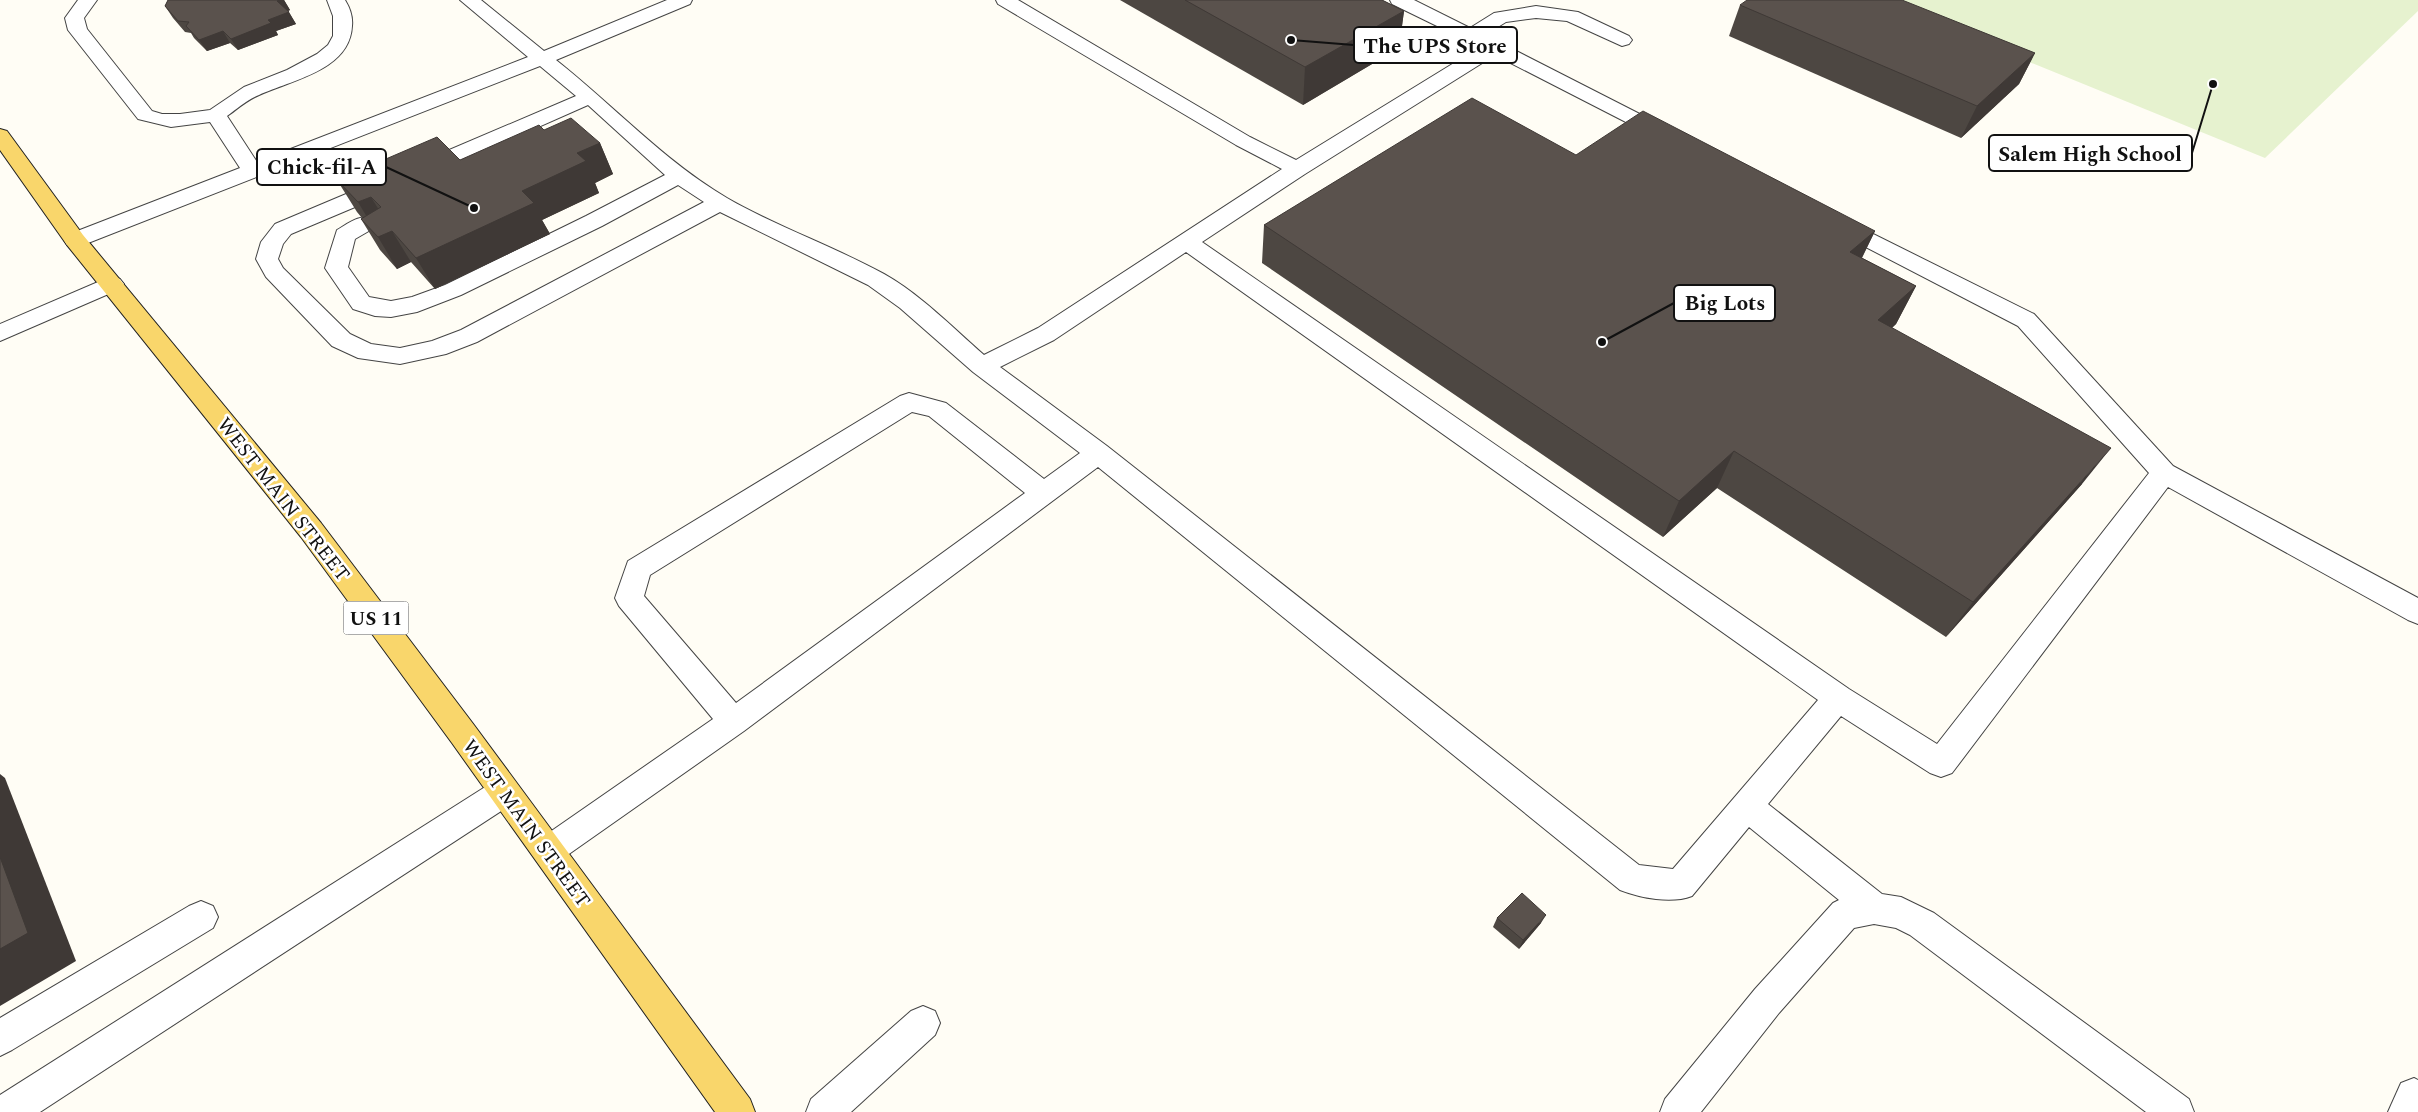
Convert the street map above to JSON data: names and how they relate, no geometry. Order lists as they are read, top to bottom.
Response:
{
  "streets": {
    "main road": ["WEST MAIN STREET", "US 11"]
  },
  "places": [
    "The UPS Store",
    "Salem High School",
    "Chick-fil-A",
    "Big Lots"
  ]
}
